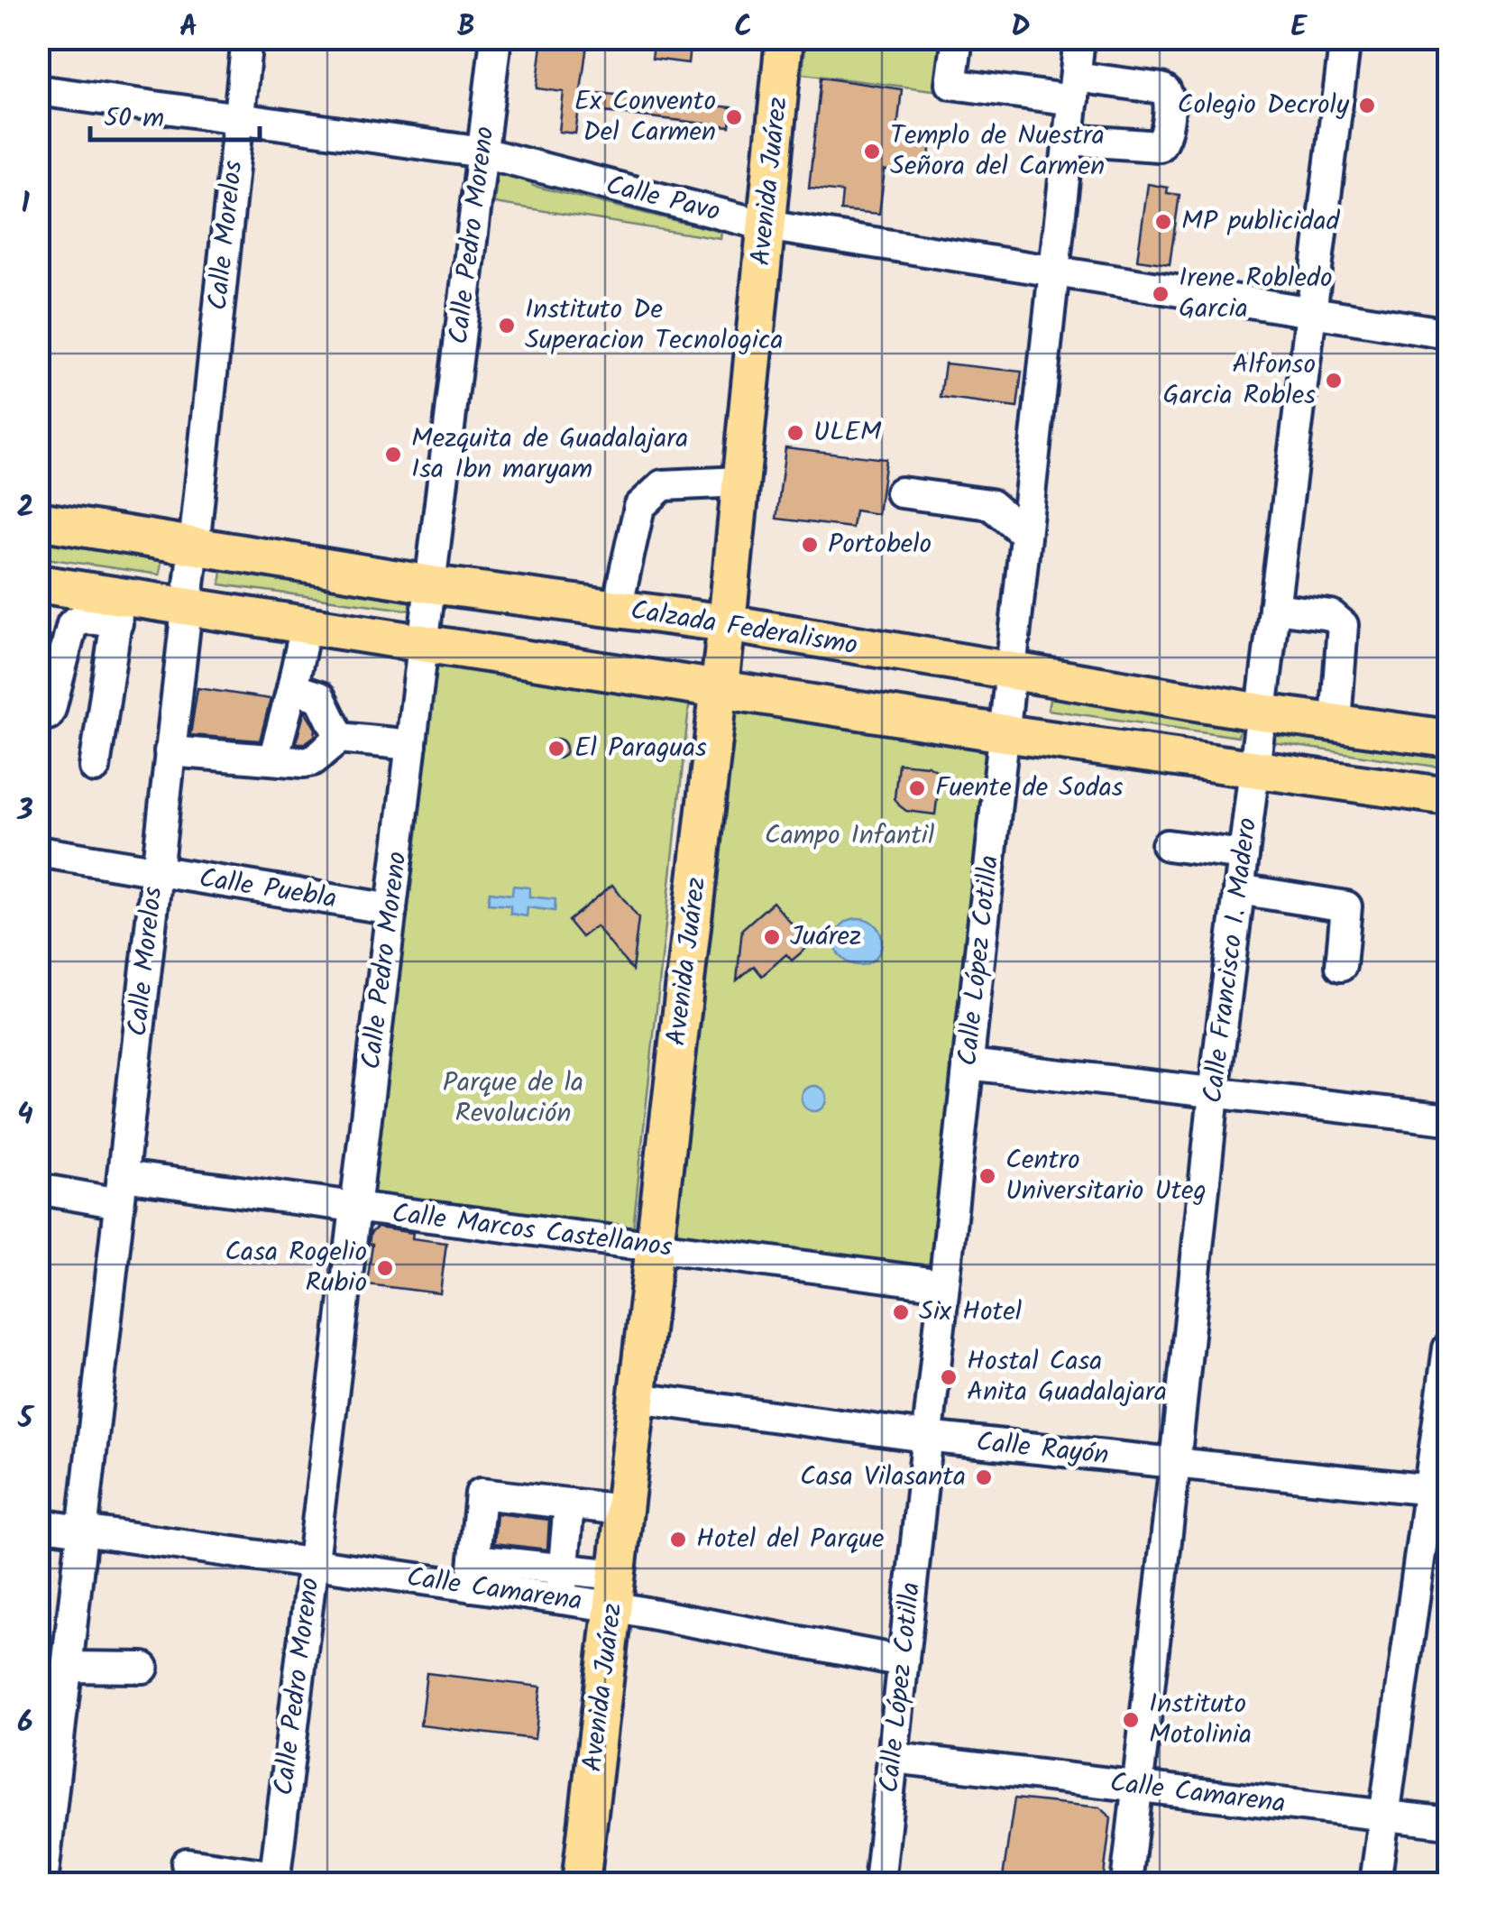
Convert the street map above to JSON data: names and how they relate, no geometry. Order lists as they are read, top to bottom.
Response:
{
  "streets": {
    "main road": ["Avenida Juárez", "Calzada Federalismo"],
    "street": [
      "Calle Pavo",
      "Calle Morelos",
      "Calle Pedro Moreno",
      "Calle Puebla",
      "Calle López Cotilla",
      "Calle Francisco I. Madero",
      "Calle Marcos Castellanos",
      "Calle Rayón",
      "Calle Camarena"
    ]
  },
  "crossings": [
    ["Avenida Juárez", "Calle Pavo"],
    ["Avenida Juárez", "Calzada Federalismo"],
    ["Avenida Juárez", "Calle Marcos Castellanos"],
    ["Avenida Juárez", "Calle Rayón"],
    ["Avenida Juárez", "Calle Camarena"],
    ["Calle Pavo", "Calle Morelos"],
    ["Calle Pavo", "Calle Pedro Moreno"],
    ["Calle Pavo", "Calle López Cotilla"],
    ["Calle Pavo", "Calle Francisco I. Madero"],
    ["Calle Morelos", "Calzada Federalismo"],
    ["Calle Morelos", "Calle Puebla"],
    ["Calle Morelos", "Calle Marcos Castellanos"],
    ["Calle Morelos", "Calle Camarena"],
    ["Calle Pedro Moreno", "Calzada Federalismo"],
    ["Calle Pedro Moreno", "Calle Puebla"],
    ["Calle Pedro Moreno", "Calle Marcos Castellanos"],
    ["Calle Pedro Moreno", "Calle Camarena"],
    ["Calzada Federalismo", "Calle López Cotilla"],
    ["Calzada Federalismo", "Calle Francisco I. Madero"],
    ["Calle López Cotilla", "Calle Marcos Castellanos"],
    ["Calle López Cotilla", "Calle Rayón"],
    ["Calle López Cotilla", "Calle Camarena"],
    ["Calle Francisco I. Madero", "Calle Rayón"],
    ["Calle Francisco I. Madero", "Calle Camarena"]
  ],
  "parks": ["Campo Infantil", "Parque de la Revolución"],
  "places": [
    "Colegio Decroly",
    "Ex Convento Del Carmen",
    "Templo de Nuestra Señora del Carmen",
    "MP publicidad",
    "Irene Robledo Garcia",
    "Instituto De Superacion Tecnologica",
    "Alfonso Garcia Robles",
    "ULEM",
    "Mezquita de Guadalajara Isa Ibn maryam",
    "Portobelo",
    "El Paraguas",
    "Fuente de Sodas",
    "Juárez",
    "Centro Universitario Uteg",
    "Casa Rogelio Rubio",
    "Six Hotel",
    "Hostal Casa Anita Guadalajara",
    "Casa Vilasanta",
    "Hotel del Parque",
    "Instituto Motolinia"
  ],
  "scale_bar": "50 m",
  "grid": {
    "columns": [
      "A",
      "B",
      "C",
      "D",
      "E"
    ],
    "rows": [
      "1",
      "2",
      "3",
      "4",
      "5",
      "6"
    ]
  }
}
